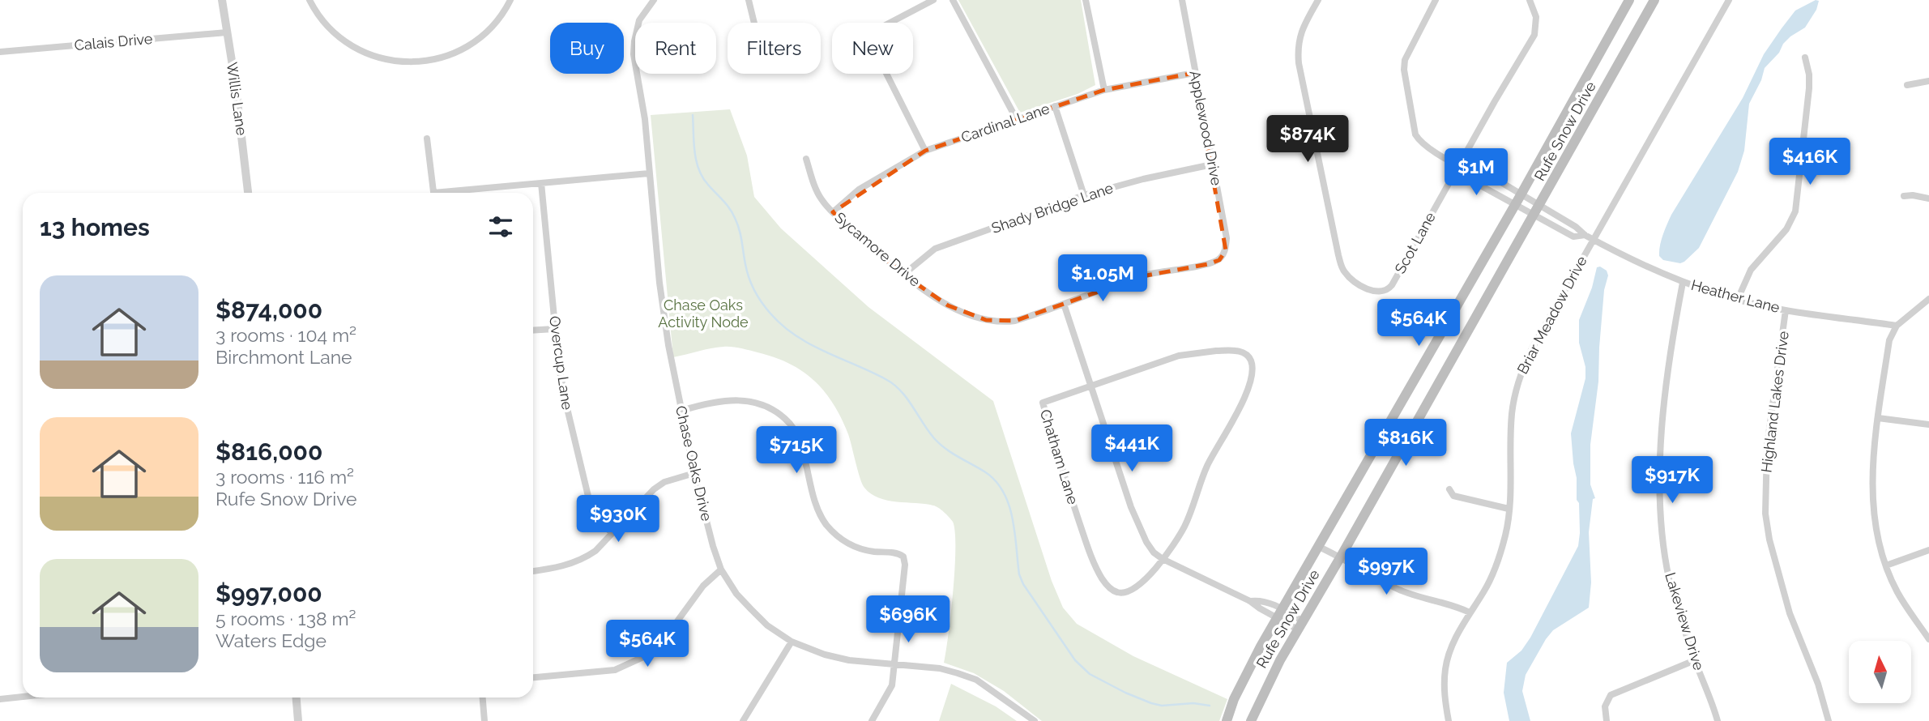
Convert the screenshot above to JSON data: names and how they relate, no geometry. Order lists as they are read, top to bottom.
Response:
{
  "streets": {
    "main road": ["Rufe Snow Drive"],
    "street": [
      "Calais Drive",
      "Willis Lane",
      "Cardinal Lane",
      "Applewood Drive",
      "Shady Bridge Lane",
      "Scot Lane",
      "Sycamore Drive",
      "Heather Lane",
      "Briar Meadow Drive",
      "Overcup Lane",
      "Highland Lakes Drive",
      "Chatham Lane",
      "Chase Oaks Drive",
      "Lakeview Drive"
    ]
  },
  "crossings": [
    ["Calais Drive", "Willis Lane"],
    ["Cardinal Lane", "Applewood Drive"],
    ["Cardinal Lane", "Sycamore Drive"],
    ["Applewood Drive", "Shady Bridge Lane"],
    ["Applewood Drive", "Sycamore Drive"],
    ["Rufe Snow Drive", "Heather Lane"],
    ["Shady Bridge Lane", "Sycamore Drive"],
    ["Scot Lane", "Heather Lane"],
    ["Heather Lane", "Briar Meadow Drive"],
    ["Heather Lane", "Highland Lakes Drive"],
    ["Heather Lane", "Lakeview Drive"]
  ],
  "parks": ["Chase Oaks Activity Node"],
  "north": "top",
  "page": {
    "chip": [
      "Buy",
      "Rent",
      "Filters",
      "New"
    ],
    "price": [
      "$874K",
      "$416K",
      "$1M",
      "$1.05M",
      "$564K",
      "$816K",
      "$441K",
      "$715K",
      "$917K",
      "$930K",
      "$997K",
      "$696K",
      "$564K"
    ],
    "heading": "13 homes",
    "list": [
      {
        "name": "$874,000",
        "note": "3 rooms · 104 m² · Birchmont Lane"
      },
      {
        "name": "$816,000",
        "note": "3 rooms · 116 m² · Rufe Snow Drive"
      },
      {
        "name": "$997,000",
        "note": "5 rooms · 138 m² · Waters Edge"
      }
    ]
  }
}
